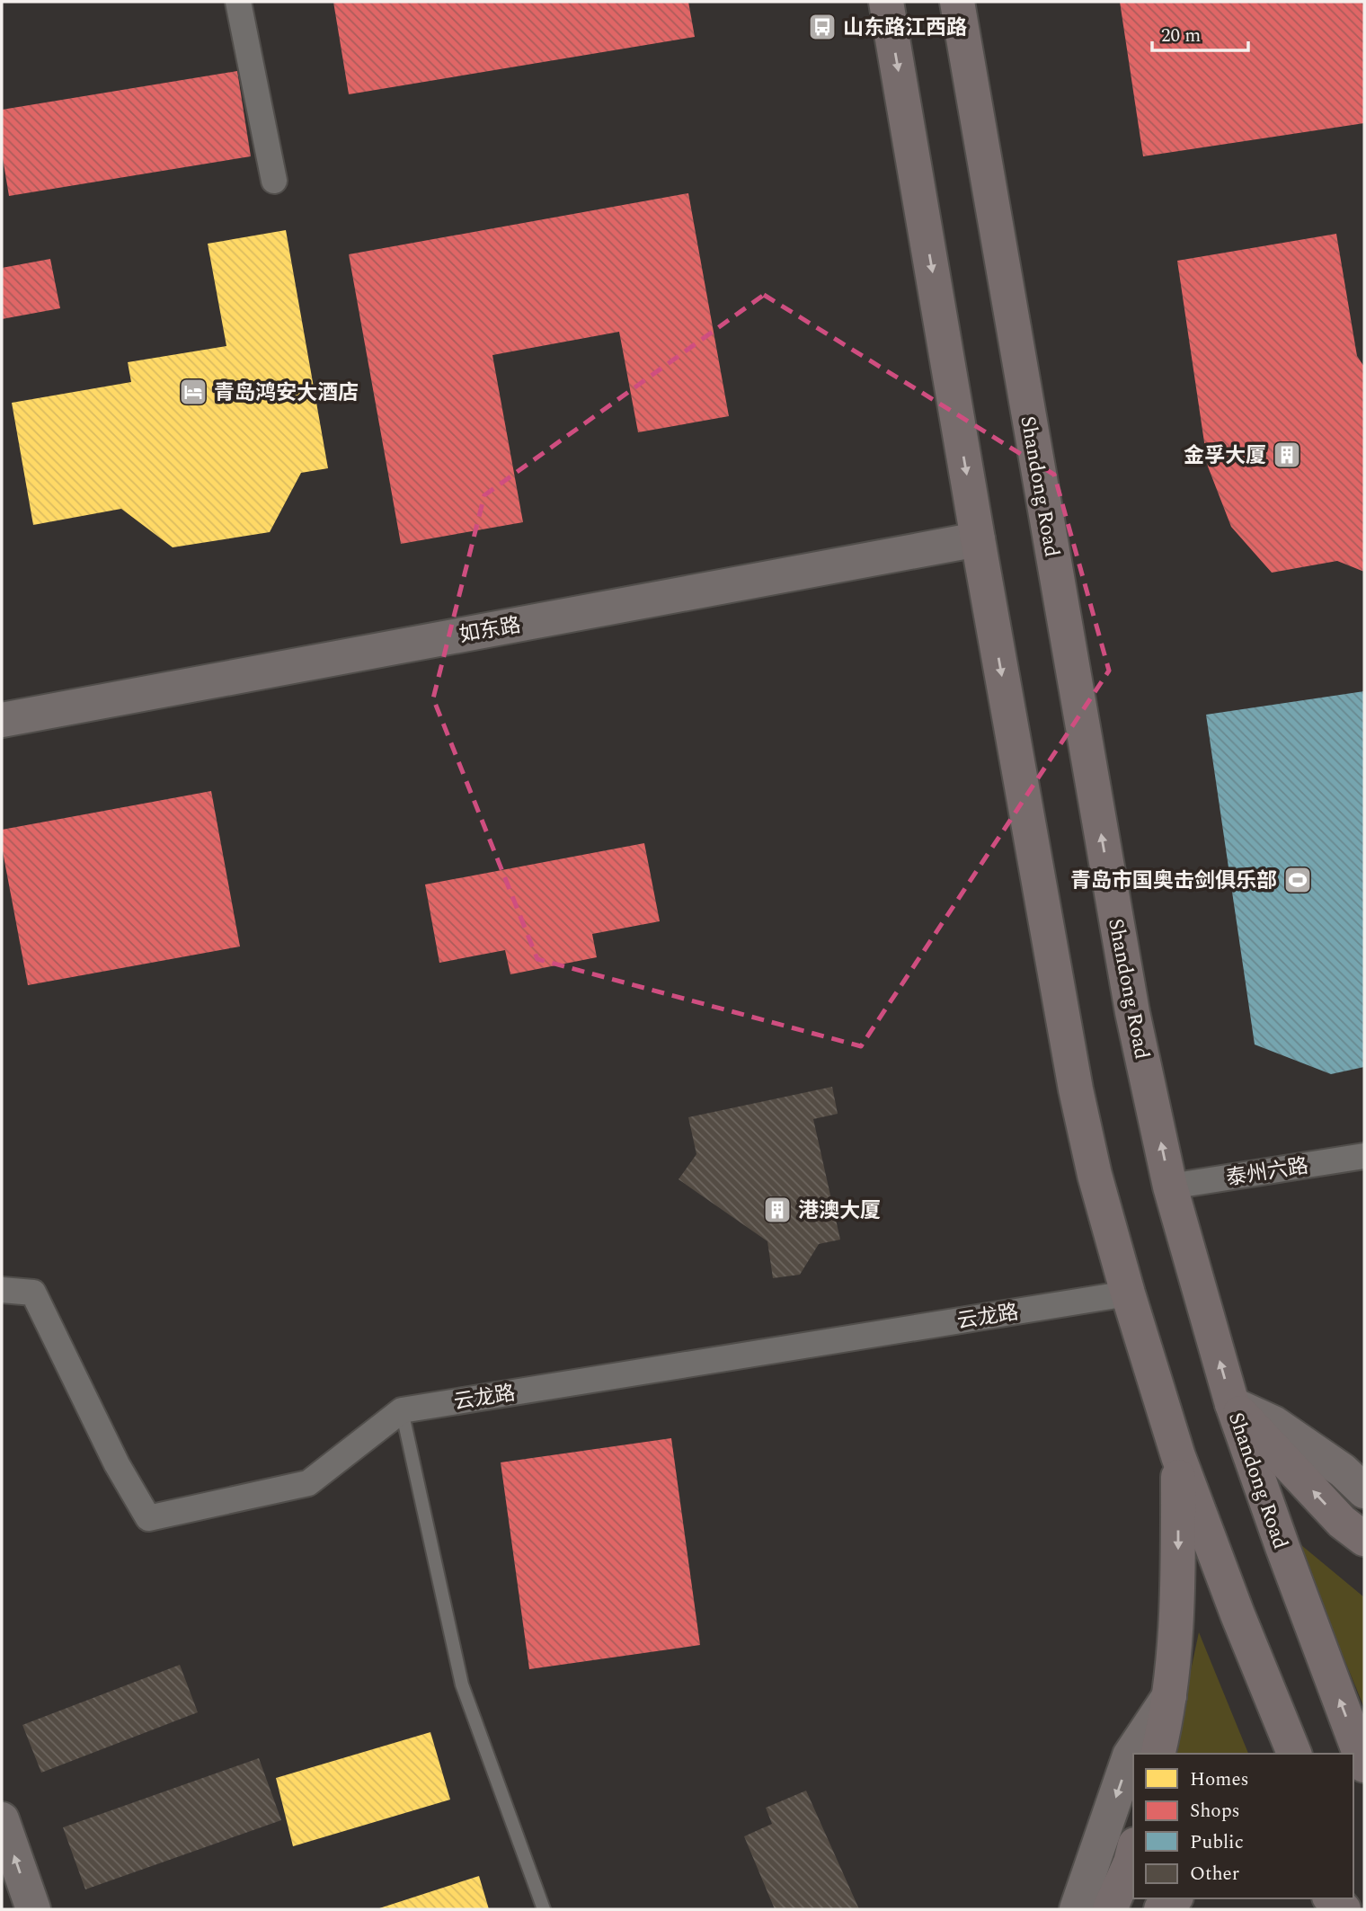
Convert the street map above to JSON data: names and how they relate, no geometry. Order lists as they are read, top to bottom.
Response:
{
  "streets": {
    "main road": ["Shandong Road"],
    "street": ["如东路", "泰州六路", "云龙路"]
  },
  "crossings": [
    ["Shandong Road", "泰州六路"]
  ],
  "places": {
    "bus stop": ["山东路江西路"],
    "hotel": ["青岛鸿安大酒店"],
    "building": ["金孚大厦", "港澳大厦"],
    "sports": ["青岛市国奥击剑俱乐部"]
  },
  "legend": [
    "Homes",
    "Shops",
    "Public",
    "Other"
  ],
  "scale_bar": "20 m"
}
